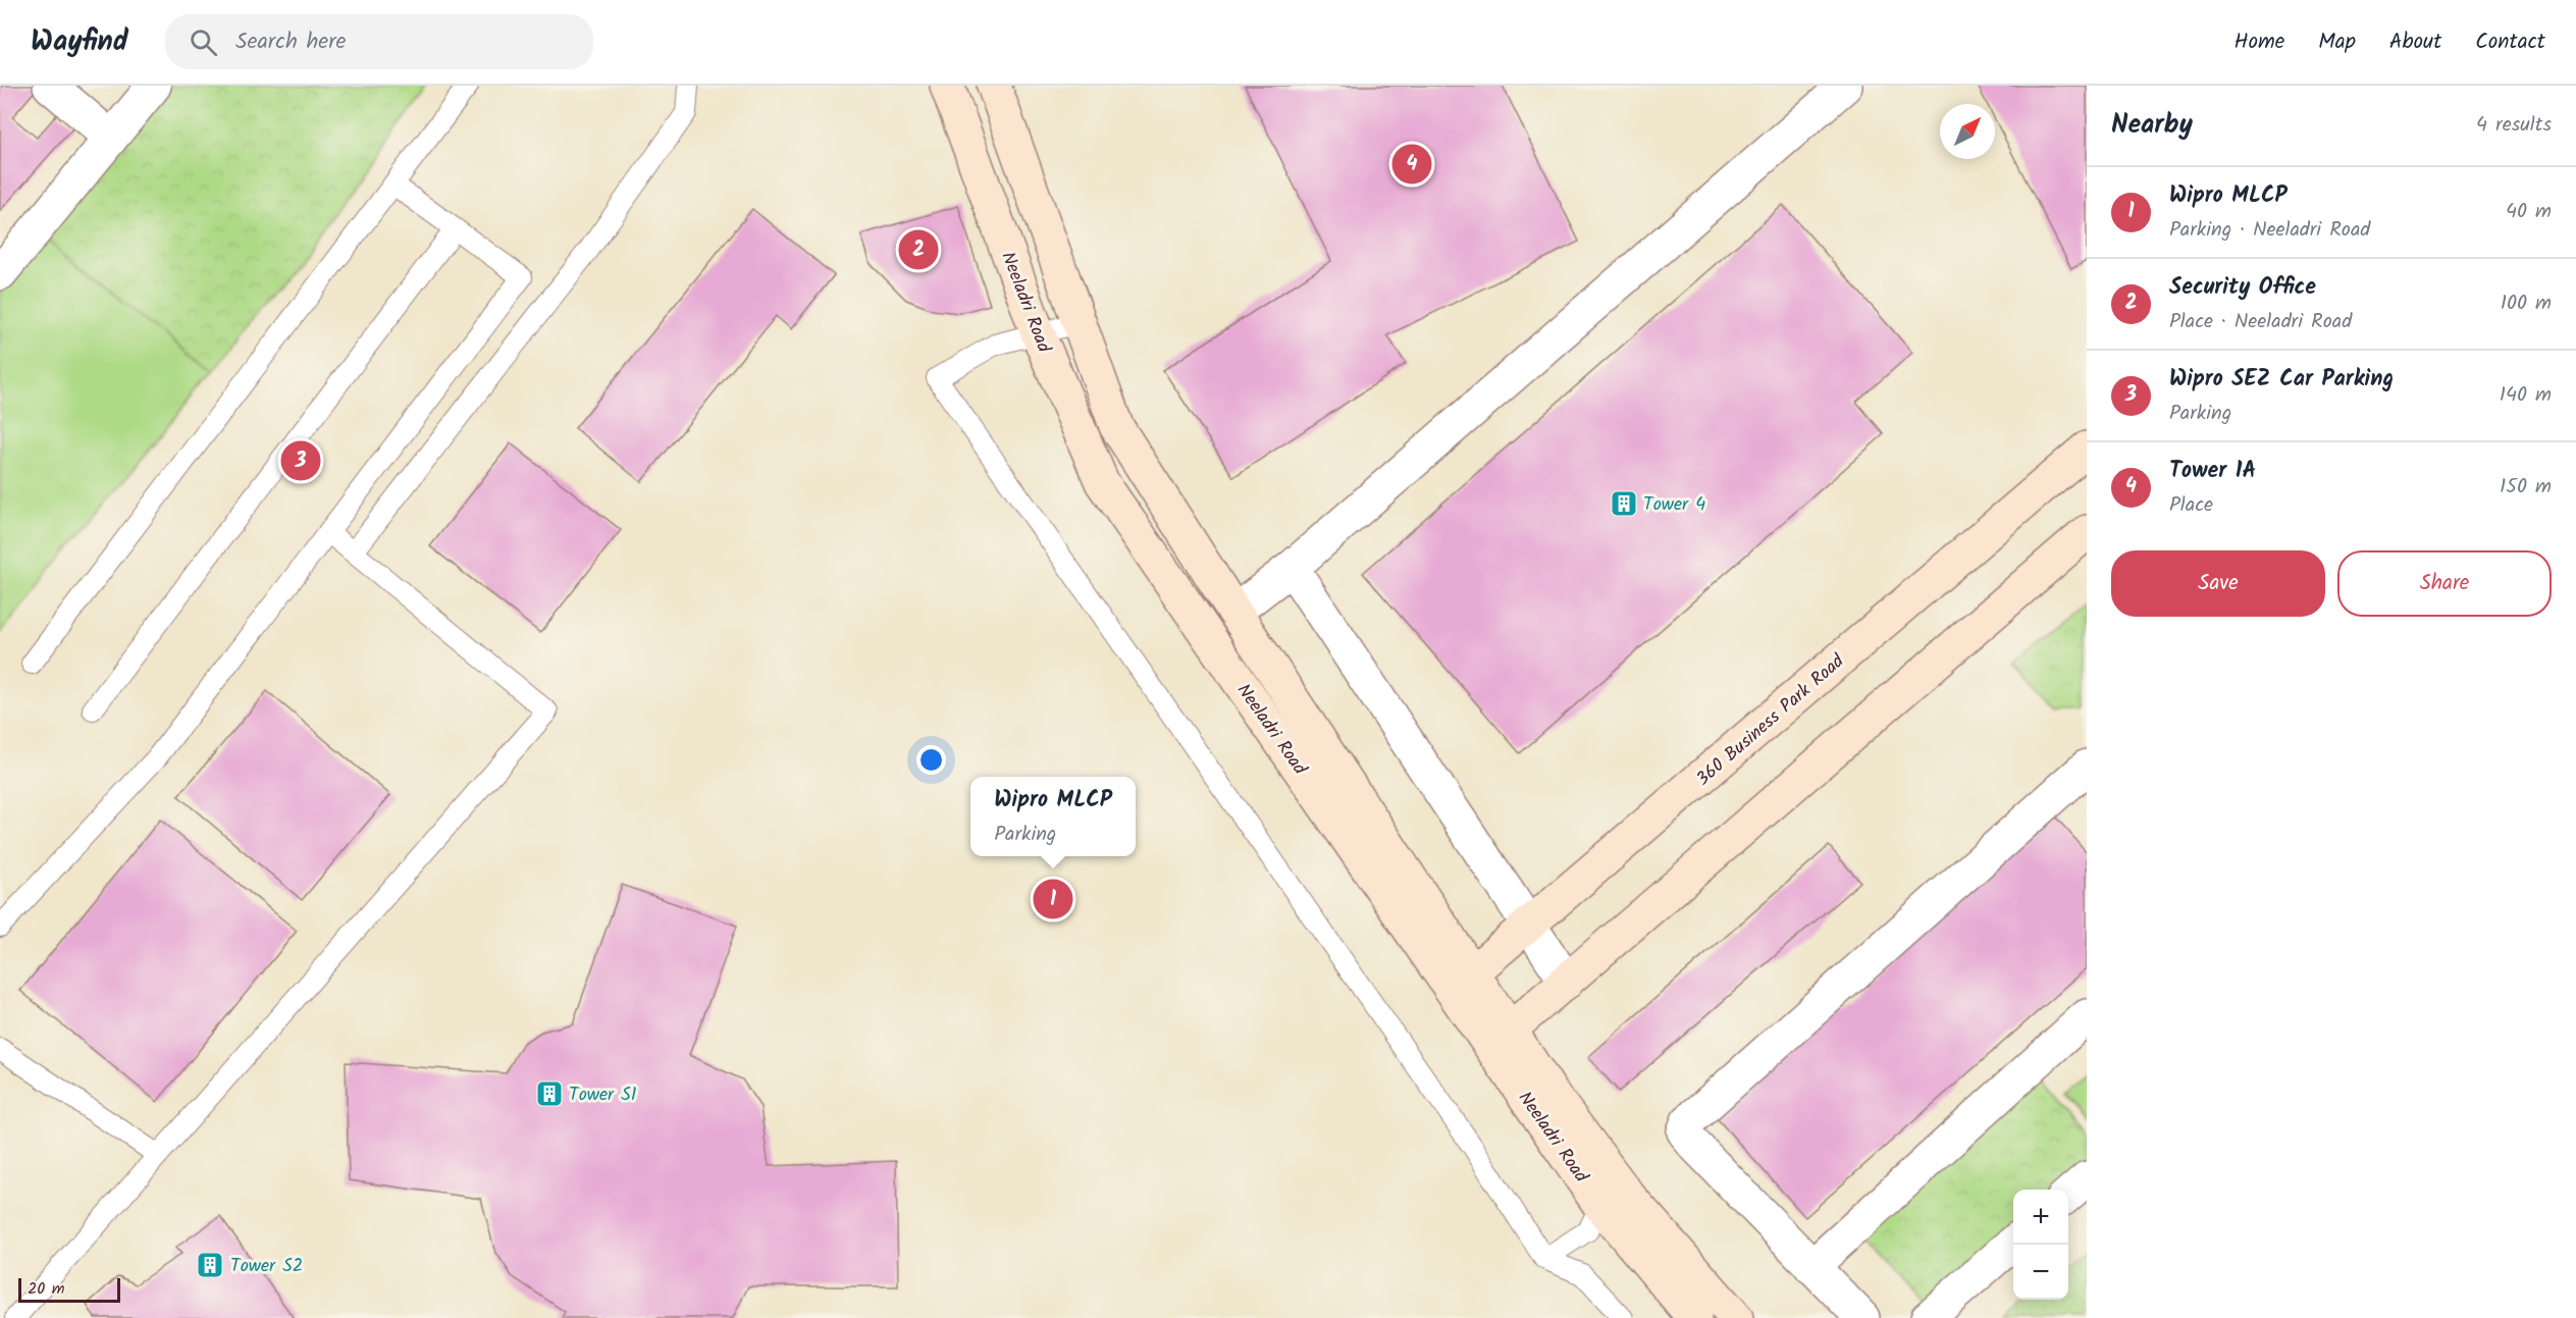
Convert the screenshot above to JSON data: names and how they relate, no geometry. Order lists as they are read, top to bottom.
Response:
{
  "streets": {
    "main road": ["Neeladri Road", "360 Business Park Road"]
  },
  "crossings": [
    ["Neeladri Road", "360 Business Park Road"]
  ],
  "places": {
    "building": ["Tower 4", "Tower S1", "Tower S2"]
  },
  "scale_bar": "20 m",
  "north": "top right",
  "page": {
    "header": "Wayfind",
    "search": "Search here",
    "nav": [
      "Home",
      "Map",
      "About",
      "Contact"
    ],
    "heading": ["Nearby", "4 results"],
    "pins": [
      "4",
      "2",
      "3",
      "1"
    ],
    "list": [
      {
        "mark": "1",
        "name": "Wipro MLCP",
        "note": "Parking · Neeladri Road",
        "value": "40 m"
      },
      {
        "mark": "2",
        "name": "Security Office",
        "note": "Place · Neeladri Road",
        "value": "100 m"
      },
      {
        "mark": "3",
        "name": "Wipro SEZ Car Parking",
        "note": "Parking",
        "value": "140 m"
      },
      {
        "mark": "4",
        "name": "Tower 1A",
        "note": "Place",
        "value": "150 m"
      }
    ],
    "buttons": ["Save", "Share"],
    "popup": ["Wipro MLCP", "Parking"],
    "map_buttons": ["+", "−"],
    "scale": "20 m"
  }
}
